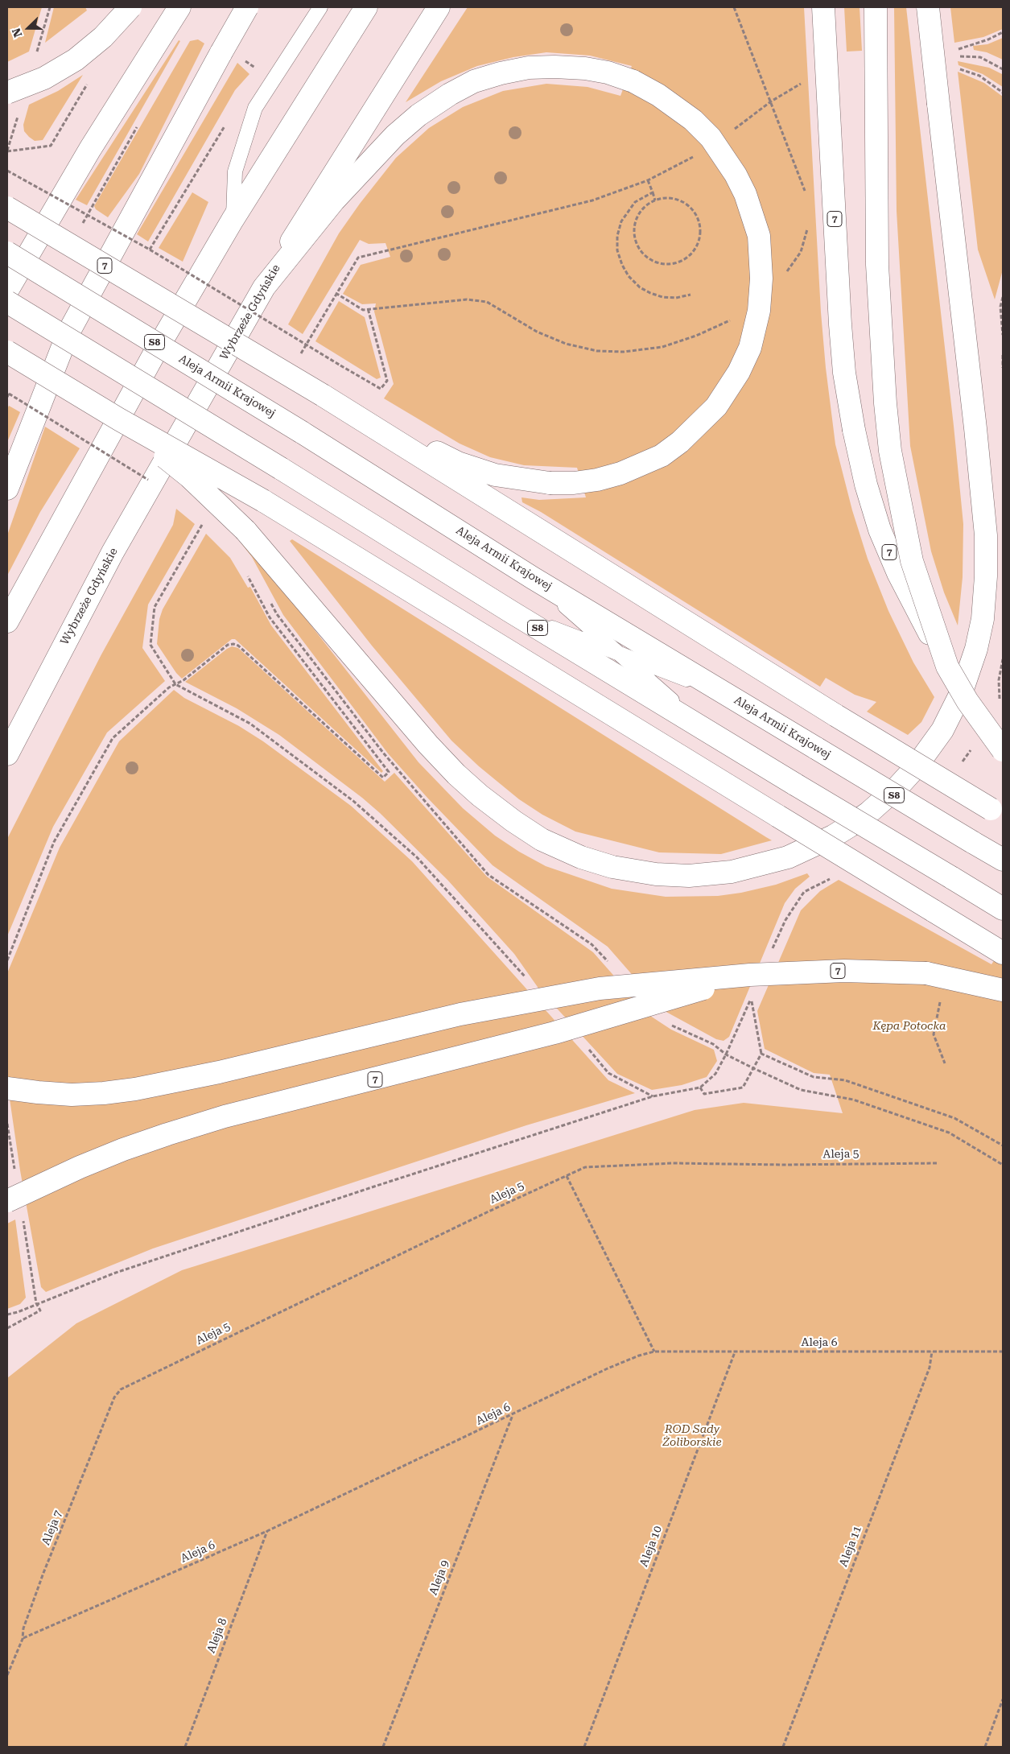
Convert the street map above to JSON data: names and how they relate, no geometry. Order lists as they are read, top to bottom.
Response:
{
  "streets": {
    "main road": [
      "7",
      "Wybrzeże Gdyńskie",
      "S8",
      "Aleja Armii Krajowej"
    ],
    "path": [
      "Aleja 5",
      "Aleja 6",
      "Aleja 7",
      "Aleja 10",
      "Aleja 11",
      "Aleja 9",
      "Aleja 8"
    ]
  },
  "crossings": [
    ["Aleja 5", "Aleja 7"],
    ["Aleja 6", "Aleja 7"],
    ["Aleja 6", "Aleja 10"],
    ["Aleja 6", "Aleja 11"],
    ["Aleja 6", "Aleja 9"],
    ["Aleja 6", "Aleja 8"]
  ],
  "parks": ["Kępa Potocka", "ROD Sady Żoliborskie"],
  "north": "left"
}
